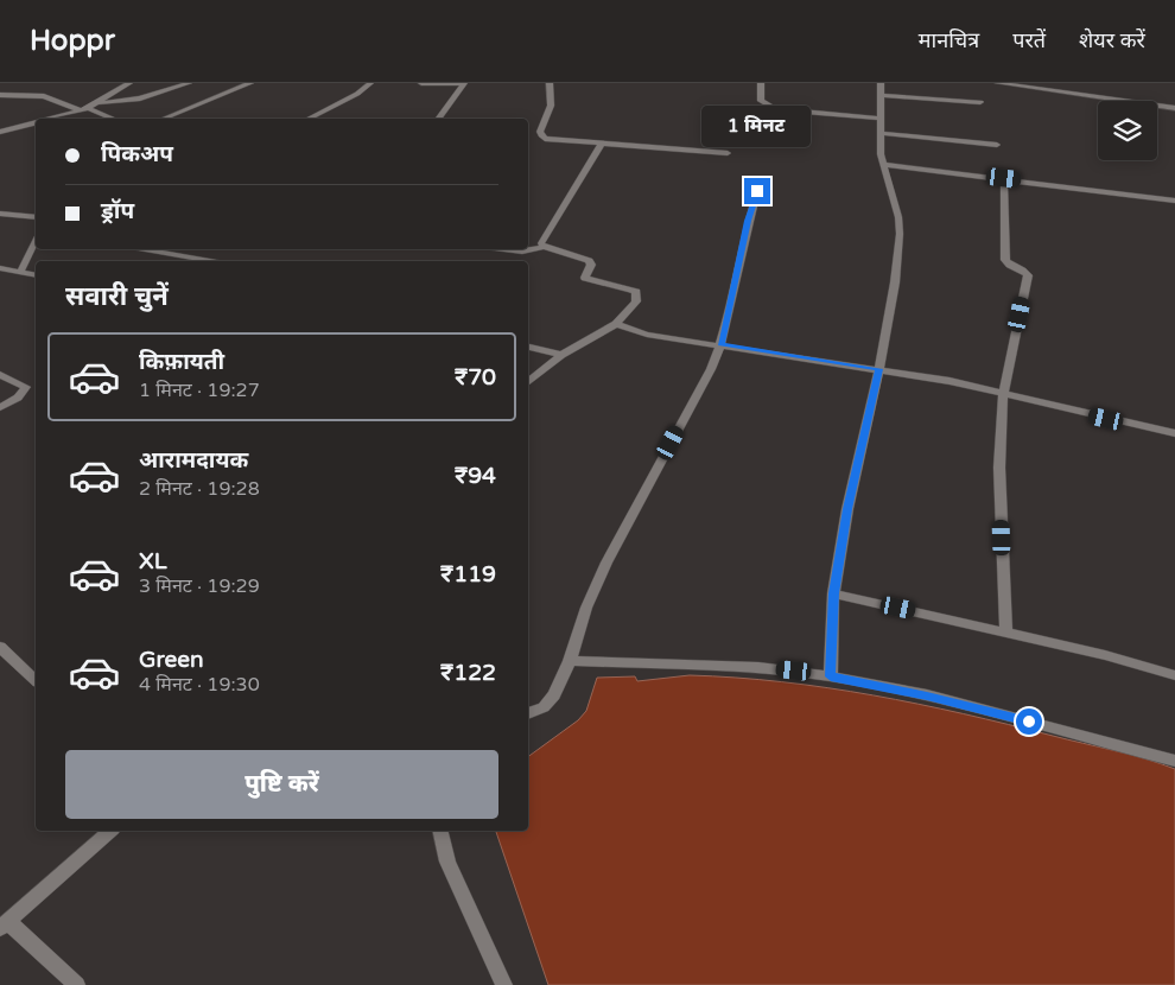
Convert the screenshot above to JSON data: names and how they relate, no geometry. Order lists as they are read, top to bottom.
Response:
{
  "page": {
    "header": "Hoppr",
    "nav": ["मानचित्र", "परतें", "शेयर करें"],
    "bubble": "1 मिनट",
    "banner": ["पिकअप", "ड्रॉप"],
    "heading": "सवारी चुनें",
    "list": [
      {
        "name": "किफ़ायती",
        "note": "1 मिनट · 19:27",
        "value": "₹70"
      },
      {
        "name": "आरामदायक",
        "note": "2 मिनट · 19:28",
        "value": "₹94"
      },
      {
        "name": "XL",
        "note": "3 मिनट · 19:29",
        "value": "₹119"
      },
      {
        "name": "Green",
        "note": "4 मिनट · 19:30",
        "value": "₹122"
      }
    ],
    "buttons": "पुष्टि करें"
  }
}
